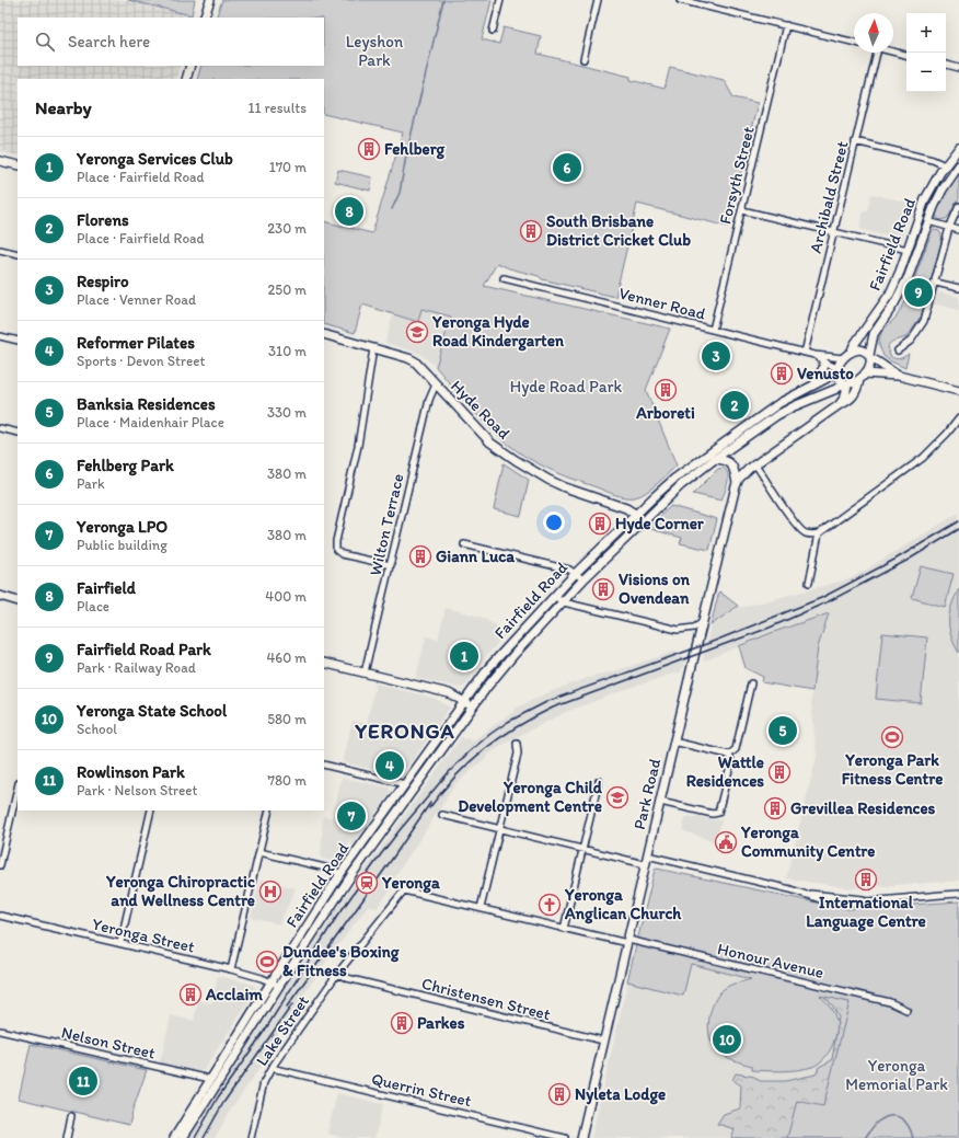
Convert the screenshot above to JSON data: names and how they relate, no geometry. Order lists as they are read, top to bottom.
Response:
{
  "streets": {
    "main road": ["Fairfield Road", "Hyde Road", "Park Road"],
    "street": [
      "Forsyth Street",
      "Archibald Street",
      "Venner Road",
      "Wilton Terrace",
      "Yeronga Street",
      "Honour Avenue",
      "Christensen Street",
      "Lake Street",
      "Nelson Street",
      "Querrin Street"
    ]
  },
  "crossings": [
    ["Forsyth Street", "Venner Road"],
    ["Archibald Street", "Venner Road"],
    ["Fairfield Road", "Venner Road"],
    ["Fairfield Road", "Hyde Road"],
    ["Fairfield Road", "Yeronga Street"],
    ["Fairfield Road", "Nelson Street"],
    ["Hyde Road", "Wilton Terrace"],
    ["Park Road", "Honour Avenue"],
    ["Park Road", "Christensen Street"],
    ["Honour Avenue", "Lake Street"],
    ["Christensen Street", "Lake Street"],
    ["Lake Street", "Querrin Street"]
  ],
  "districts": ["YERONGA"],
  "parks": ["Leyshon Park", "Hyde Road Park", "Yeronga Memorial Park"],
  "places": {
    "building": [
      "Fehlberg",
      "South Brisbane District Cricket Club",
      "Venusto",
      "Arboreti",
      "Hyde Corner",
      "Giann Luca",
      "Visions on Ovendean",
      "Wattle Residences",
      "Grevillea Residences",
      "International Language Centre",
      "Acclaim",
      "Parkes",
      "Nyleta Lodge"
    ],
    "school or university": ["Yeronga Hyde Road Kindergarten", "Yeronga Child Development Centre"],
    "sports": ["Yeronga Park Fitness Centre", "Dundee's Boxing & Fitness"],
    "public building": ["Yeronga Community Centre"],
    "station": ["Yeronga"],
    "hospital": ["Yeronga Chiropractic and Wellness Centre"],
    "church": ["Yeronga Anglican Church"]
  },
  "north": "top",
  "page": {
    "map_buttons": ["+", "−"],
    "search": "Search here",
    "heading": ["Nearby", "11 results"],
    "list": [
      {
        "mark": "1",
        "name": "Yeronga Services Club",
        "note": "Place · Fairfield Road",
        "value": "170 m"
      },
      {
        "mark": "2",
        "name": "Florens",
        "note": "Place · Fairfield Road",
        "value": "230 m"
      },
      {
        "mark": "3",
        "name": "Respiro",
        "note": "Place · Venner Road",
        "value": "250 m"
      },
      {
        "mark": "4",
        "name": "Reformer Pilates",
        "note": "Sports · Devon Street",
        "value": "310 m"
      },
      {
        "mark": "5",
        "name": "Banksia Residences",
        "note": "Place · Maidenhair Place",
        "value": "330 m"
      },
      {
        "mark": "6",
        "name": "Fehlberg Park",
        "note": "Park",
        "value": "380 m"
      },
      {
        "mark": "7",
        "name": "Yeronga LPO",
        "note": "Public building",
        "value": "380 m"
      },
      {
        "mark": "8",
        "name": "Fairfield",
        "note": "Place",
        "value": "400 m"
      },
      {
        "mark": "9",
        "name": "Fairfield Road Park",
        "note": "Park · Railway Road",
        "value": "460 m"
      },
      {
        "mark": "10",
        "name": "Yeronga State School",
        "note": "School",
        "value": "580 m"
      },
      {
        "mark": "11",
        "name": "Rowlinson Park",
        "note": "Park · Nelson Street",
        "value": "780 m"
      }
    ],
    "pins": [
      "6",
      "8",
      "9",
      "3",
      "2",
      "1",
      "5",
      "4",
      "7",
      "10",
      "11"
    ]
  }
}
